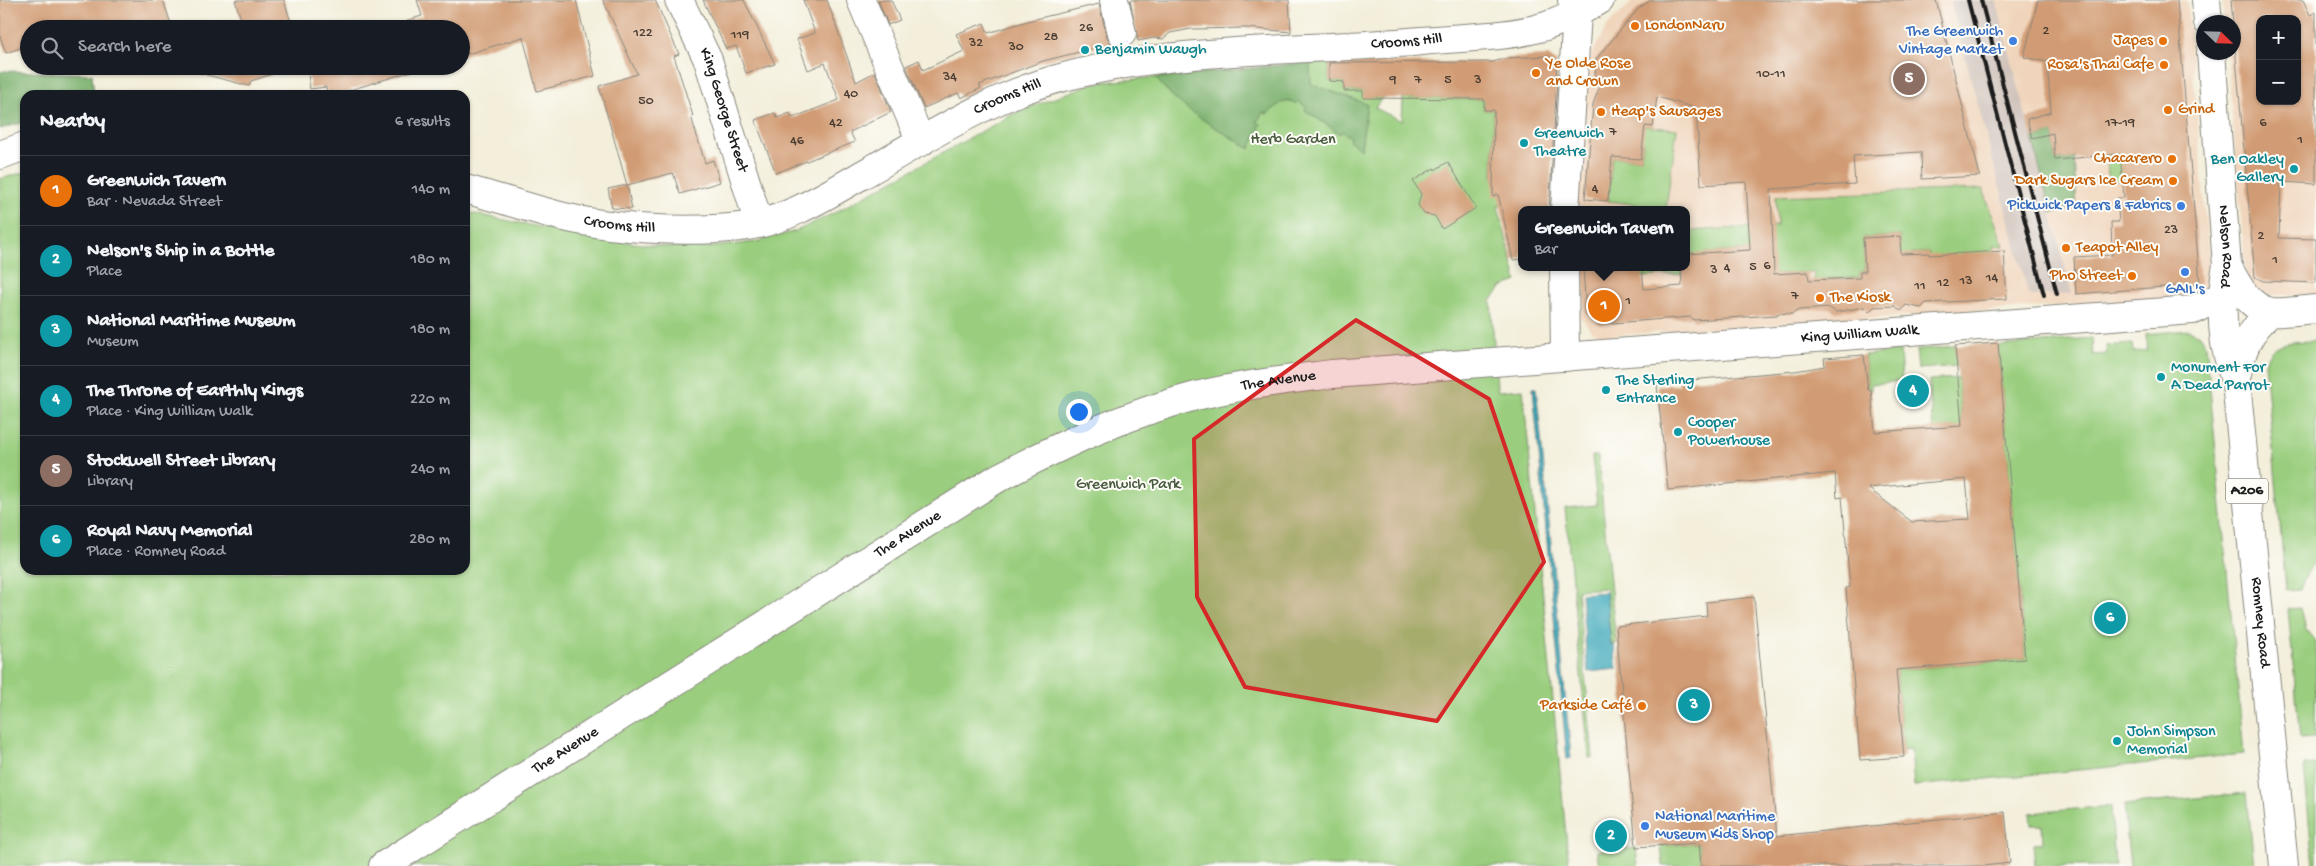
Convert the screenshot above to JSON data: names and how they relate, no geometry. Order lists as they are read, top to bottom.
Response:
{
  "streets": {
    "street": [
      "Crooms Hill",
      "King George Street",
      "Nelson Road",
      "King William Walk",
      "The Avenue",
      "A206",
      "Romney Road"
    ]
  },
  "crossings": [
    ["Crooms Hill", "King George Street"],
    ["Nelson Road", "King William Walk"],
    ["Nelson Road", "A206"],
    ["Nelson Road", "Romney Road"],
    ["King William Walk", "The Avenue"],
    ["A206", "Romney Road"]
  ],
  "parks": ["Herb Garden", "Greenwich Park"],
  "places": [
    "LondonNaru",
    "The Greenwich Vintage Market",
    "Japes",
    "Benjamin Waugh",
    "Rosa's Thai Cafe",
    "Ye Olde Rose and Crown",
    "Grind",
    "Heap's Sausages",
    "Greenwich Theatre",
    "Chacarero",
    "Ben Oakley Gallery",
    "Dark Sugars Ice Cream",
    "Pickwick Papers & Fabrics",
    "Teapot Alley",
    "GAIL's",
    "Pho Street",
    "The Kiosk",
    "Monument For A Dead Parrot",
    "The Sterling Entrance",
    "Cooper Powerhouse",
    "Parkside Café",
    "John Simpson Memorial",
    "National Maritime Museum Kids Shop"
  ],
  "house_numbers": [
    "26",
    "2",
    "122",
    "119",
    "28",
    "32",
    "30",
    "10-11",
    "34",
    "9",
    "7",
    "5",
    "3",
    "40",
    "50",
    "42",
    "17-19",
    "6",
    "7",
    "1",
    "46",
    "4",
    "23",
    "2",
    "1",
    "6",
    "5",
    "4",
    "3",
    "14",
    "13",
    "12",
    "11",
    "7",
    "1"
  ],
  "north": "bottom right",
  "page": {
    "map_buttons": ["+", "−"],
    "search": "Search here",
    "pins": [
      "5",
      "1",
      "4",
      "6",
      "3",
      "2"
    ],
    "heading": ["Nearby", "6 results"],
    "list": [
      {
        "mark": "1",
        "name": "Greenwich Tavern",
        "note": "Bar · Nevada Street",
        "value": "140 m"
      },
      {
        "mark": "2",
        "name": "Nelson's Ship in a Bottle",
        "note": "Place",
        "value": "180 m"
      },
      {
        "mark": "3",
        "name": "National Maritime Museum",
        "note": "Museum",
        "value": "180 m"
      },
      {
        "mark": "4",
        "name": "The Throne of Earthly Kings",
        "note": "Place · King William Walk",
        "value": "220 m"
      },
      {
        "mark": "5",
        "name": "Stockwell Street Library",
        "note": "Library",
        "value": "240 m"
      },
      {
        "mark": "6",
        "name": "Royal Navy Memorial",
        "note": "Place · Romney Road",
        "value": "280 m"
      }
    ],
    "popup": ["Greenwich Tavern", "Bar"]
  }
}
